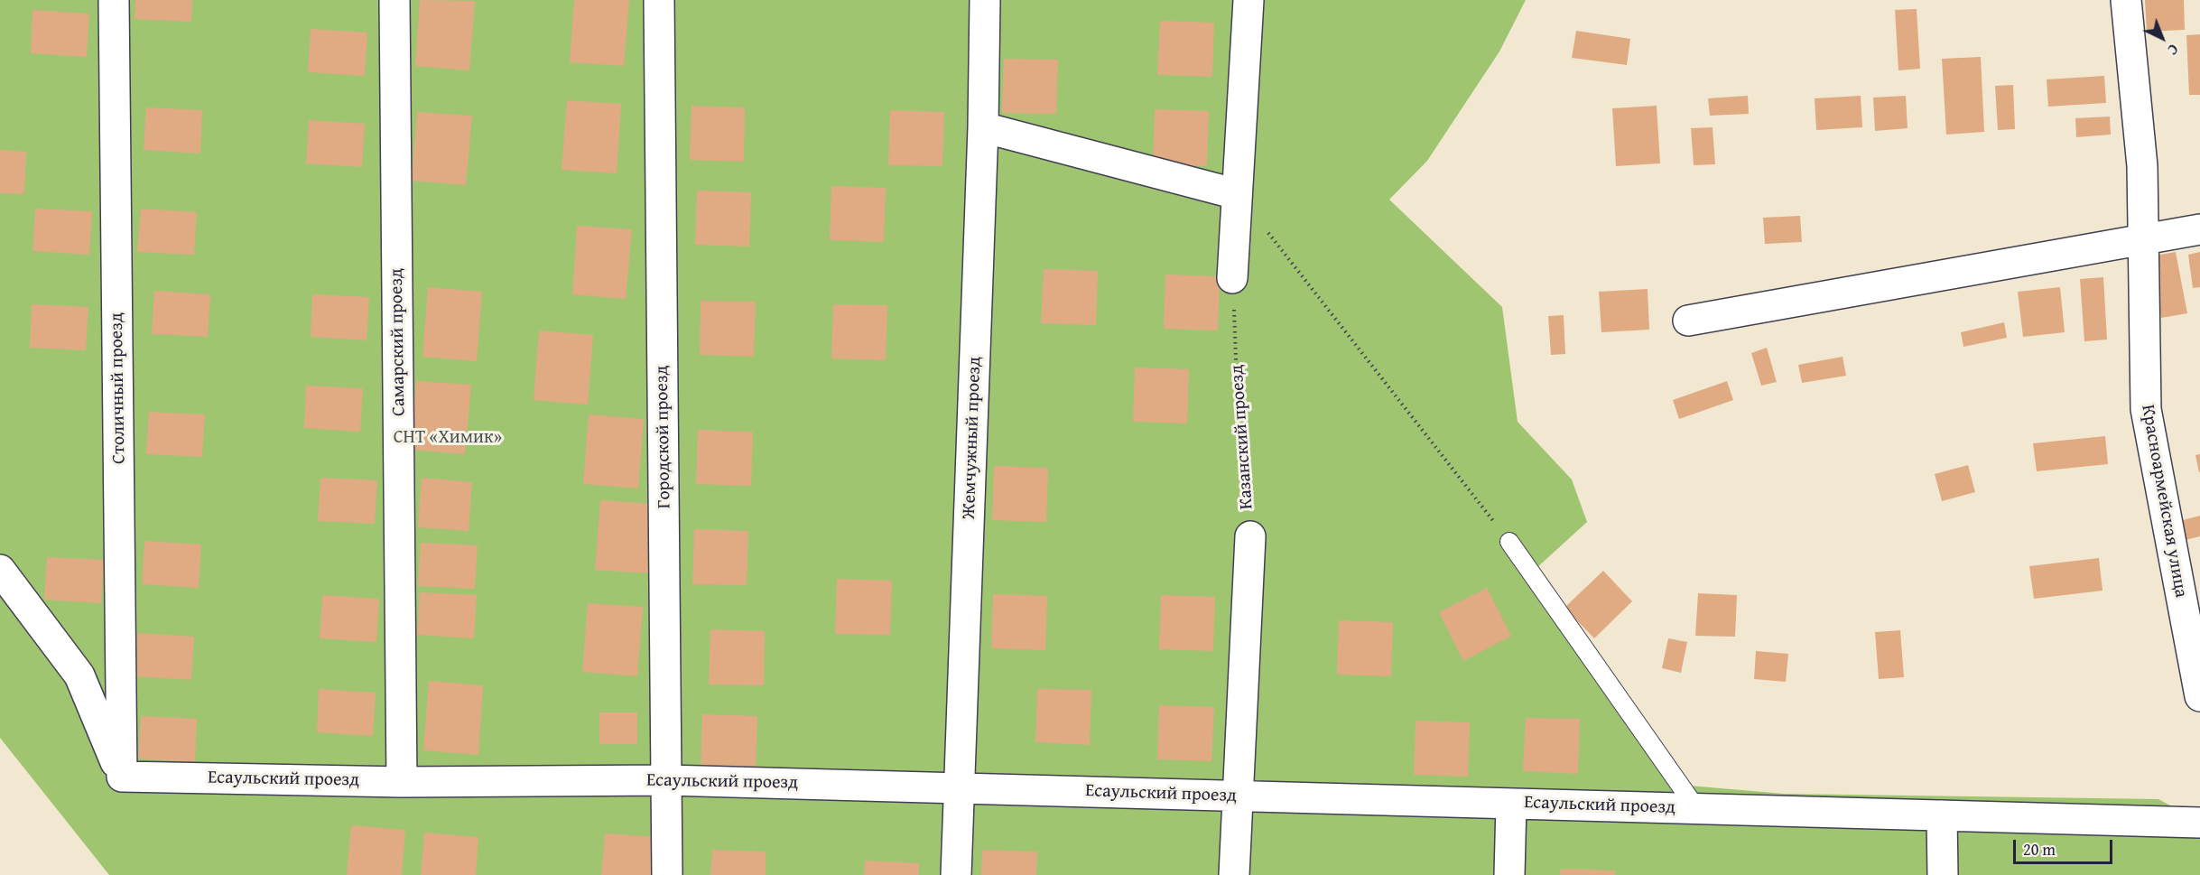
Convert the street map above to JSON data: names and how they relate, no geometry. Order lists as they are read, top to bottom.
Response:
{
  "streets": {
    "street": [
      "Самарский проезд",
      "Столичный проезд",
      "Городской проезд",
      "Жемчужный проезд",
      "Красноармейская улица",
      "Есаульский проезд"
    ],
    "path": ["Казанский проезд"]
  },
  "crossings": [
    ["Самарский проезд", "Есаульский проезд"],
    ["Столичный проезд", "Есаульский проезд"],
    ["Городской проезд", "Есаульский проезд"],
    ["Жемчужный проезд", "Есаульский проезд"]
  ],
  "parks": ["СНТ «Химик»"],
  "scale_bar": "20 m",
  "north": "bottom right"
}
